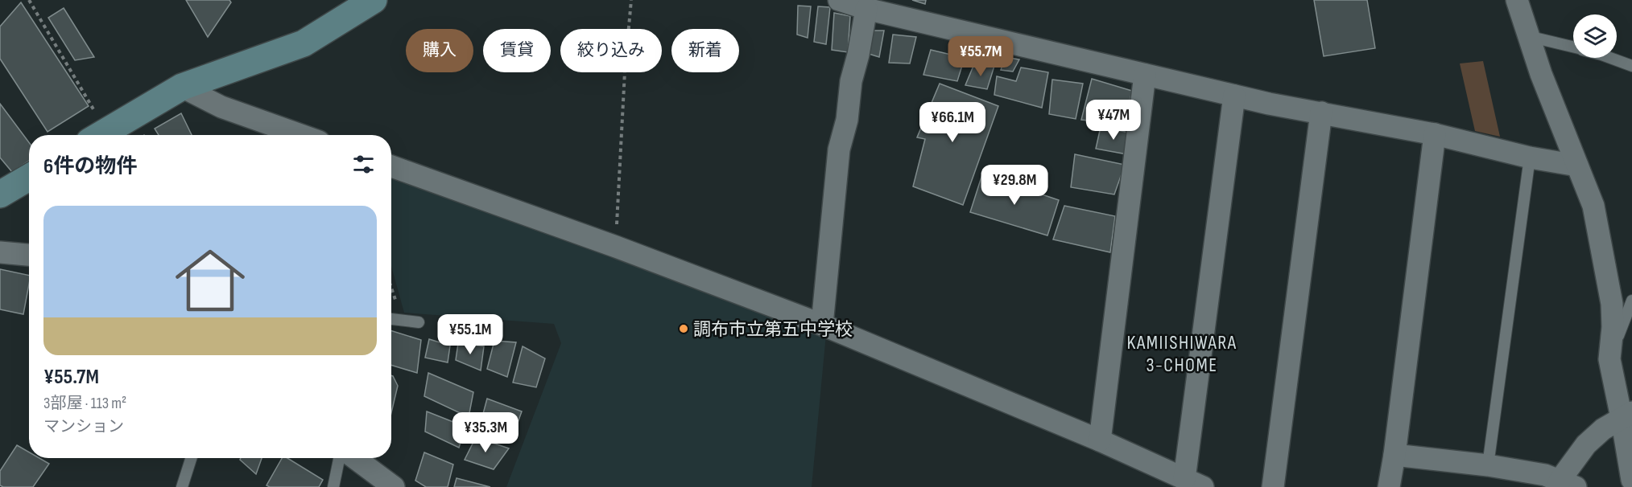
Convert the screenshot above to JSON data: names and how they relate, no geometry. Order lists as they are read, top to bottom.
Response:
{
  "districts": ["KAMIISHIWARA 3-CHOME"],
  "places": ["調布市立第五中学校"],
  "page": {
    "chip": [
      "購入",
      "賃貸",
      "絞り込み",
      "新着"
    ],
    "price": [
      "¥55.7M",
      "¥47M",
      "¥66.1M",
      "¥29.8M",
      "¥55.1M",
      "¥35.3M"
    ],
    "heading": "6件の物件",
    "list": [
      {
        "name": "¥55.7M",
        "note": "3部屋 · 113 m² · マンション"
      }
    ]
  }
}
